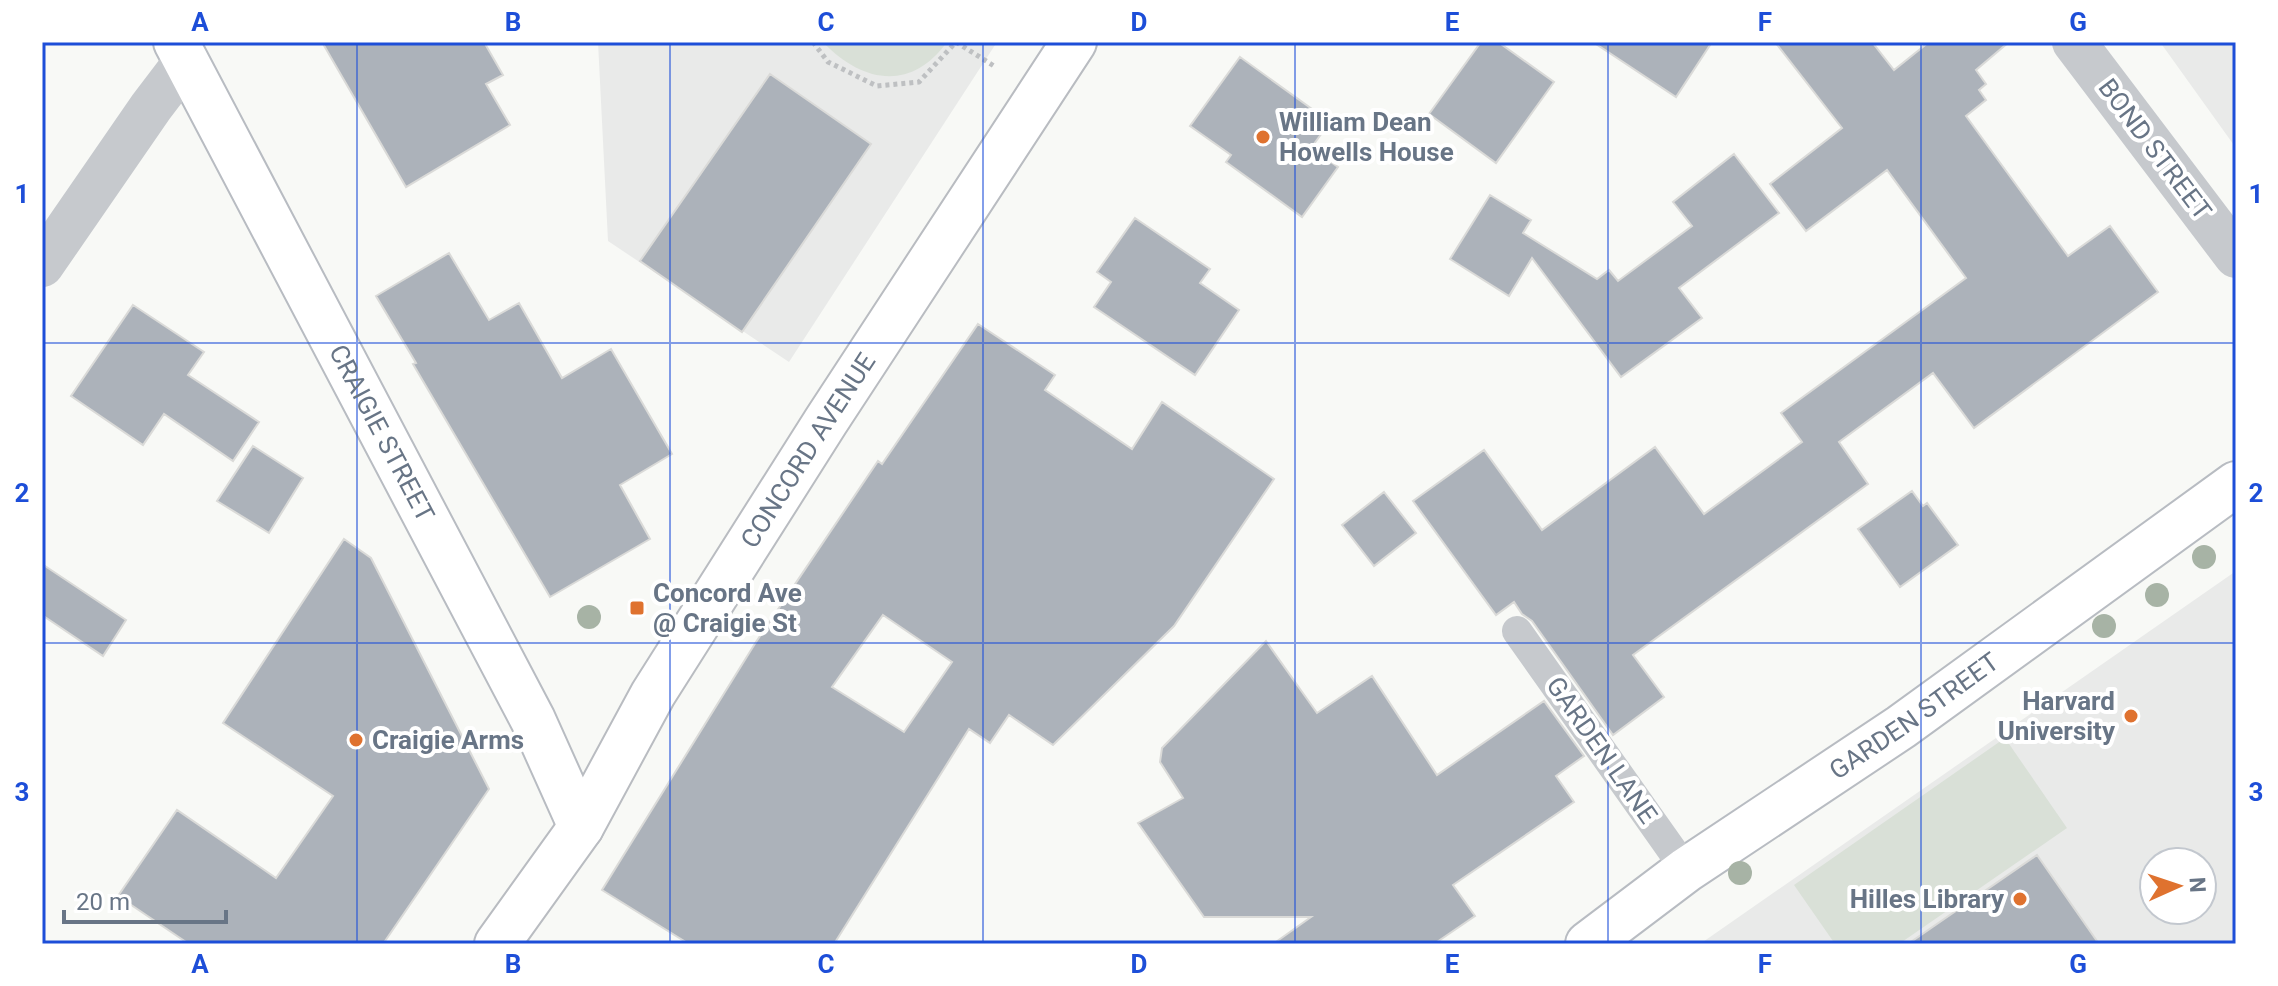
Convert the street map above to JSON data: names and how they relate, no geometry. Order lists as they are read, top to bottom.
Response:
{
  "streets": {
    "main road": ["CRAIGIE STREET", "CONCORD AVENUE", "GARDEN STREET"],
    "street": ["BOND STREET"],
    "lane": ["GARDEN LANE"]
  },
  "crossings": [
    ["CRAIGIE STREET", "CONCORD AVENUE"],
    ["GARDEN STREET", "GARDEN LANE"]
  ],
  "places": {
    "other": [
      "William Dean Howells House",
      "Harvard University",
      "Craigie Arms",
      "Hilles Library"
    ],
    "transit": ["Concord Ave @ Craigie St"]
  },
  "scale_bar": "20 m",
  "north": "right",
  "grid": {
    "columns": [
      "A",
      "B",
      "C",
      "D",
      "E",
      "F",
      "G"
    ],
    "rows": ["1", "2", "3"]
  }
}
